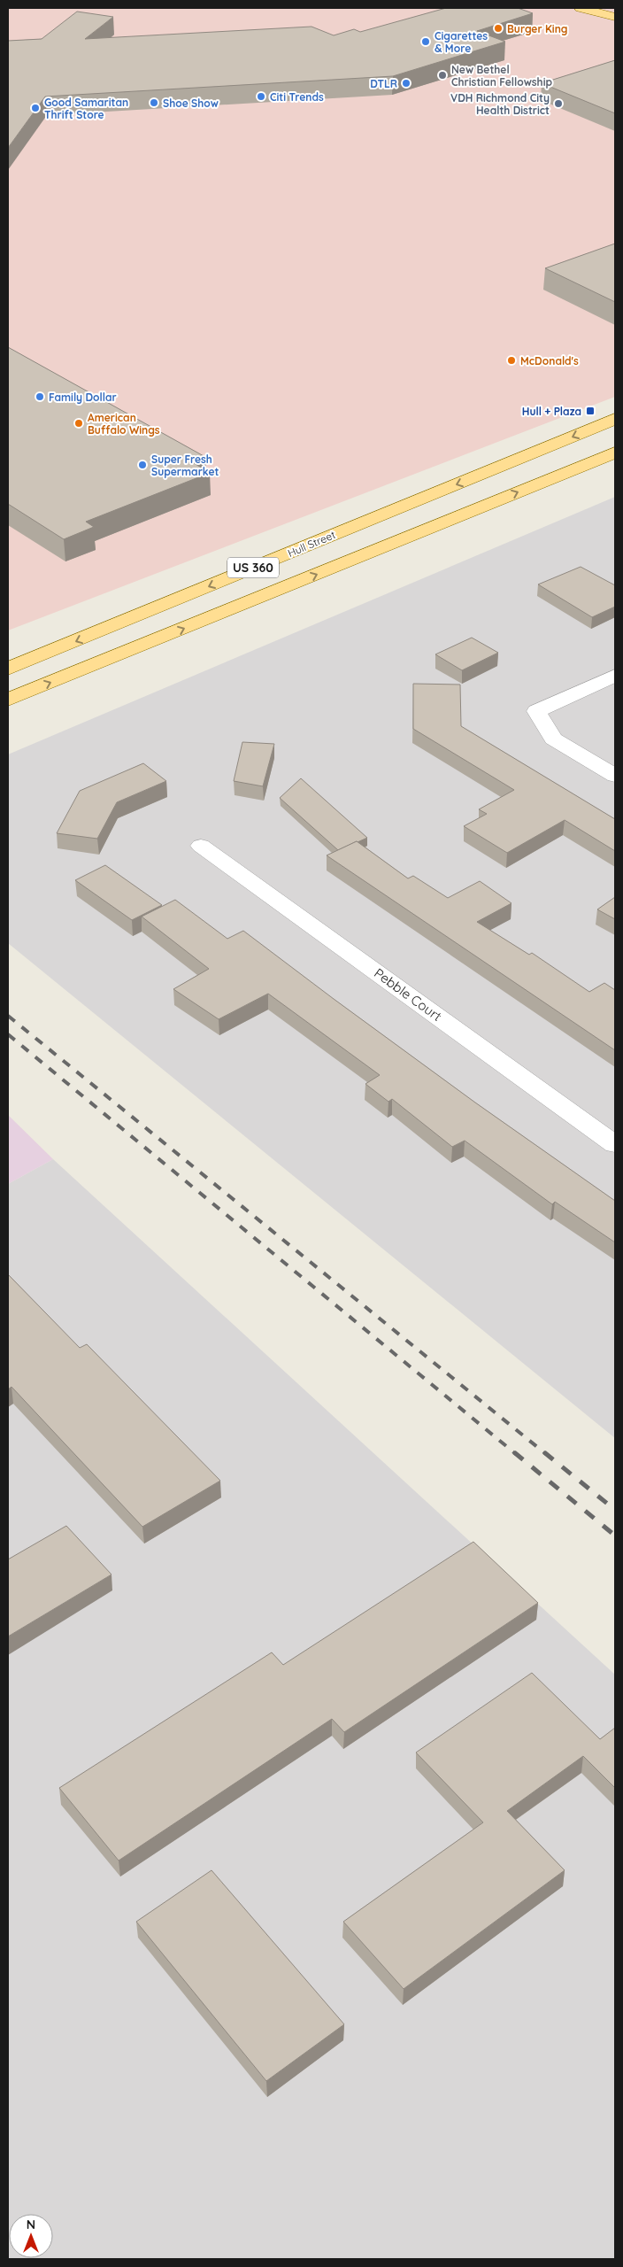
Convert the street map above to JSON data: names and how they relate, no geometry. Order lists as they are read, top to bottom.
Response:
{
  "streets": {
    "main road": ["Hull Street", "US 360"],
    "street": ["Pebble Court"]
  },
  "places": {
    "other": [
      "Burger King",
      "Cigarettes & More",
      "New Bethel Christian Fellowship",
      "DTLR",
      "Citi Trends",
      "Shoe Show",
      "VDH Richmond City Health District",
      "Good Samaritan Thrift Store",
      "McDonald's",
      "Family Dollar",
      "American Buffalo Wings",
      "Super Fresh Supermarket"
    ],
    "transit": ["Hull + Plaza"]
  },
  "north": "top"
}
